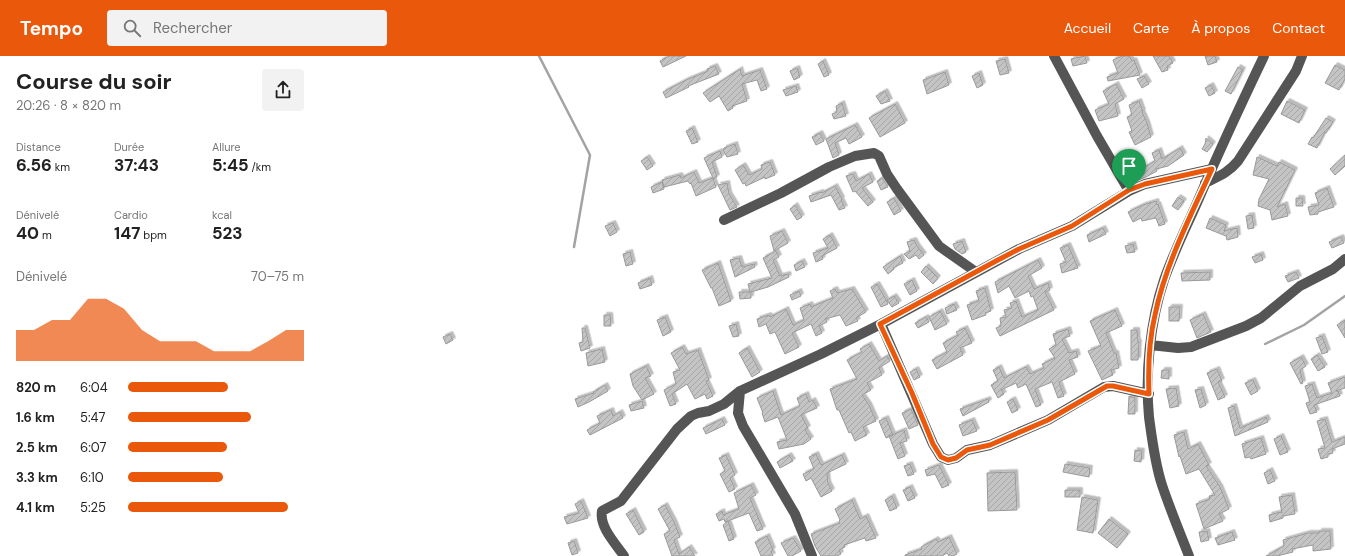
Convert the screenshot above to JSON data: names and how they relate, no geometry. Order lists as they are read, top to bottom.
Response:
{
  "page": {
    "header": "Tempo",
    "search": "Rechercher",
    "nav": [
      "Accueil",
      "Carte",
      "À propos",
      "Contact"
    ],
    "heading": ["Course du soir", "20:26 · 8 × 820 m"],
    "stats": [
      ["Distance", "6.56 km"],
      ["Durée", "37:43"],
      ["Allure", "5:45 /km"],
      ["Dénivelé", "40 m"],
      ["Cardio", "147 bpm"],
      ["kcal", "523"]
    ],
    "chart": ["Dénivelé", "70–75 m"],
    "list": [
      {
        "name": "820 m",
        "note": "6:04"
      },
      {
        "name": "1.6 km",
        "note": "5:47"
      },
      {
        "name": "2.5 km",
        "note": "6:07"
      },
      {
        "name": "3.3 km",
        "note": "6:10"
      },
      {
        "name": "4.1 km",
        "note": "5:25"
      }
    ]
  }
}
